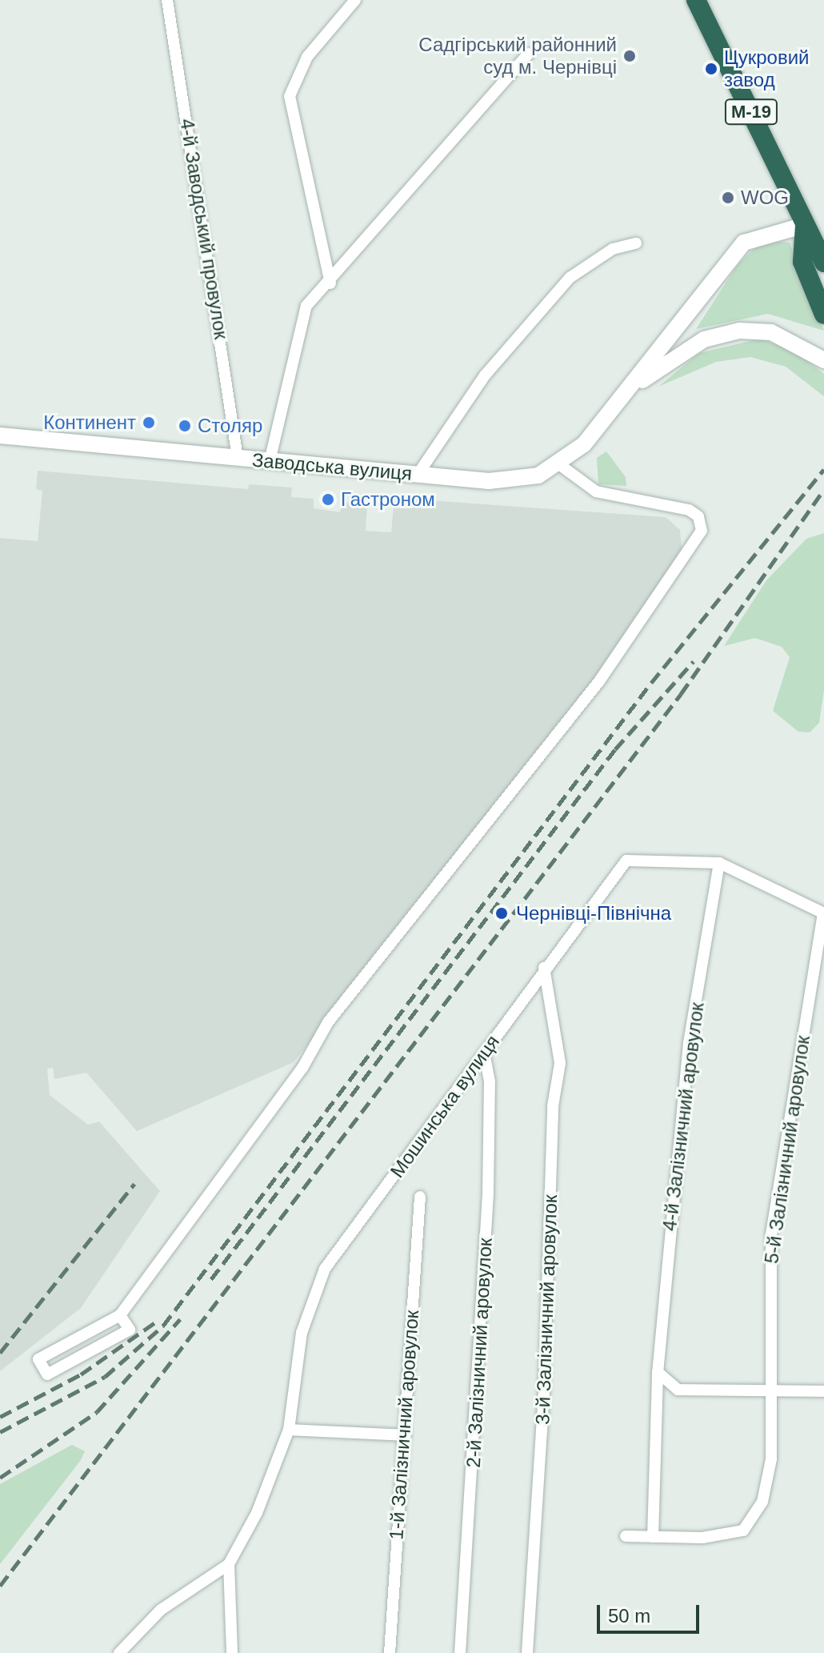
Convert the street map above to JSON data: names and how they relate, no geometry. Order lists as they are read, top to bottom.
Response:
{
  "streets": {
    "highway": ["М-19"],
    "main road": ["Заводська вулиця"],
    "street": [
      "4-й Заводський провулок",
      "Мошинська вулиця",
      "4-й Залізничний аровулок",
      "5-й Залізничний аровулок",
      "3-й Залізничний аровулок",
      "2-й Залізничний аровулок",
      "1-й Залізничний аровулок"
    ]
  },
  "crossings": [
    ["4-й Заводський провулок", "Заводська вулиця"],
    ["Мошинська вулиця", "4-й Залізничний аровулок"],
    ["Мошинська вулиця", "5-й Залізничний аровулок"],
    ["Мошинська вулиця", "3-й Залізничний аровулок"],
    ["Мошинська вулиця", "2-й Залізничний аровулок"],
    ["4-й Залізничний аровулок", "5-й Залізничний аровулок"]
  ],
  "places": [
    "Садгірський районний суд м. Чернівці",
    "Цукровий завод",
    "WOG",
    "Континент",
    "Столяр",
    "Гастроном",
    "Чернівці-Північна"
  ],
  "scale_bar": "50 m"
}
